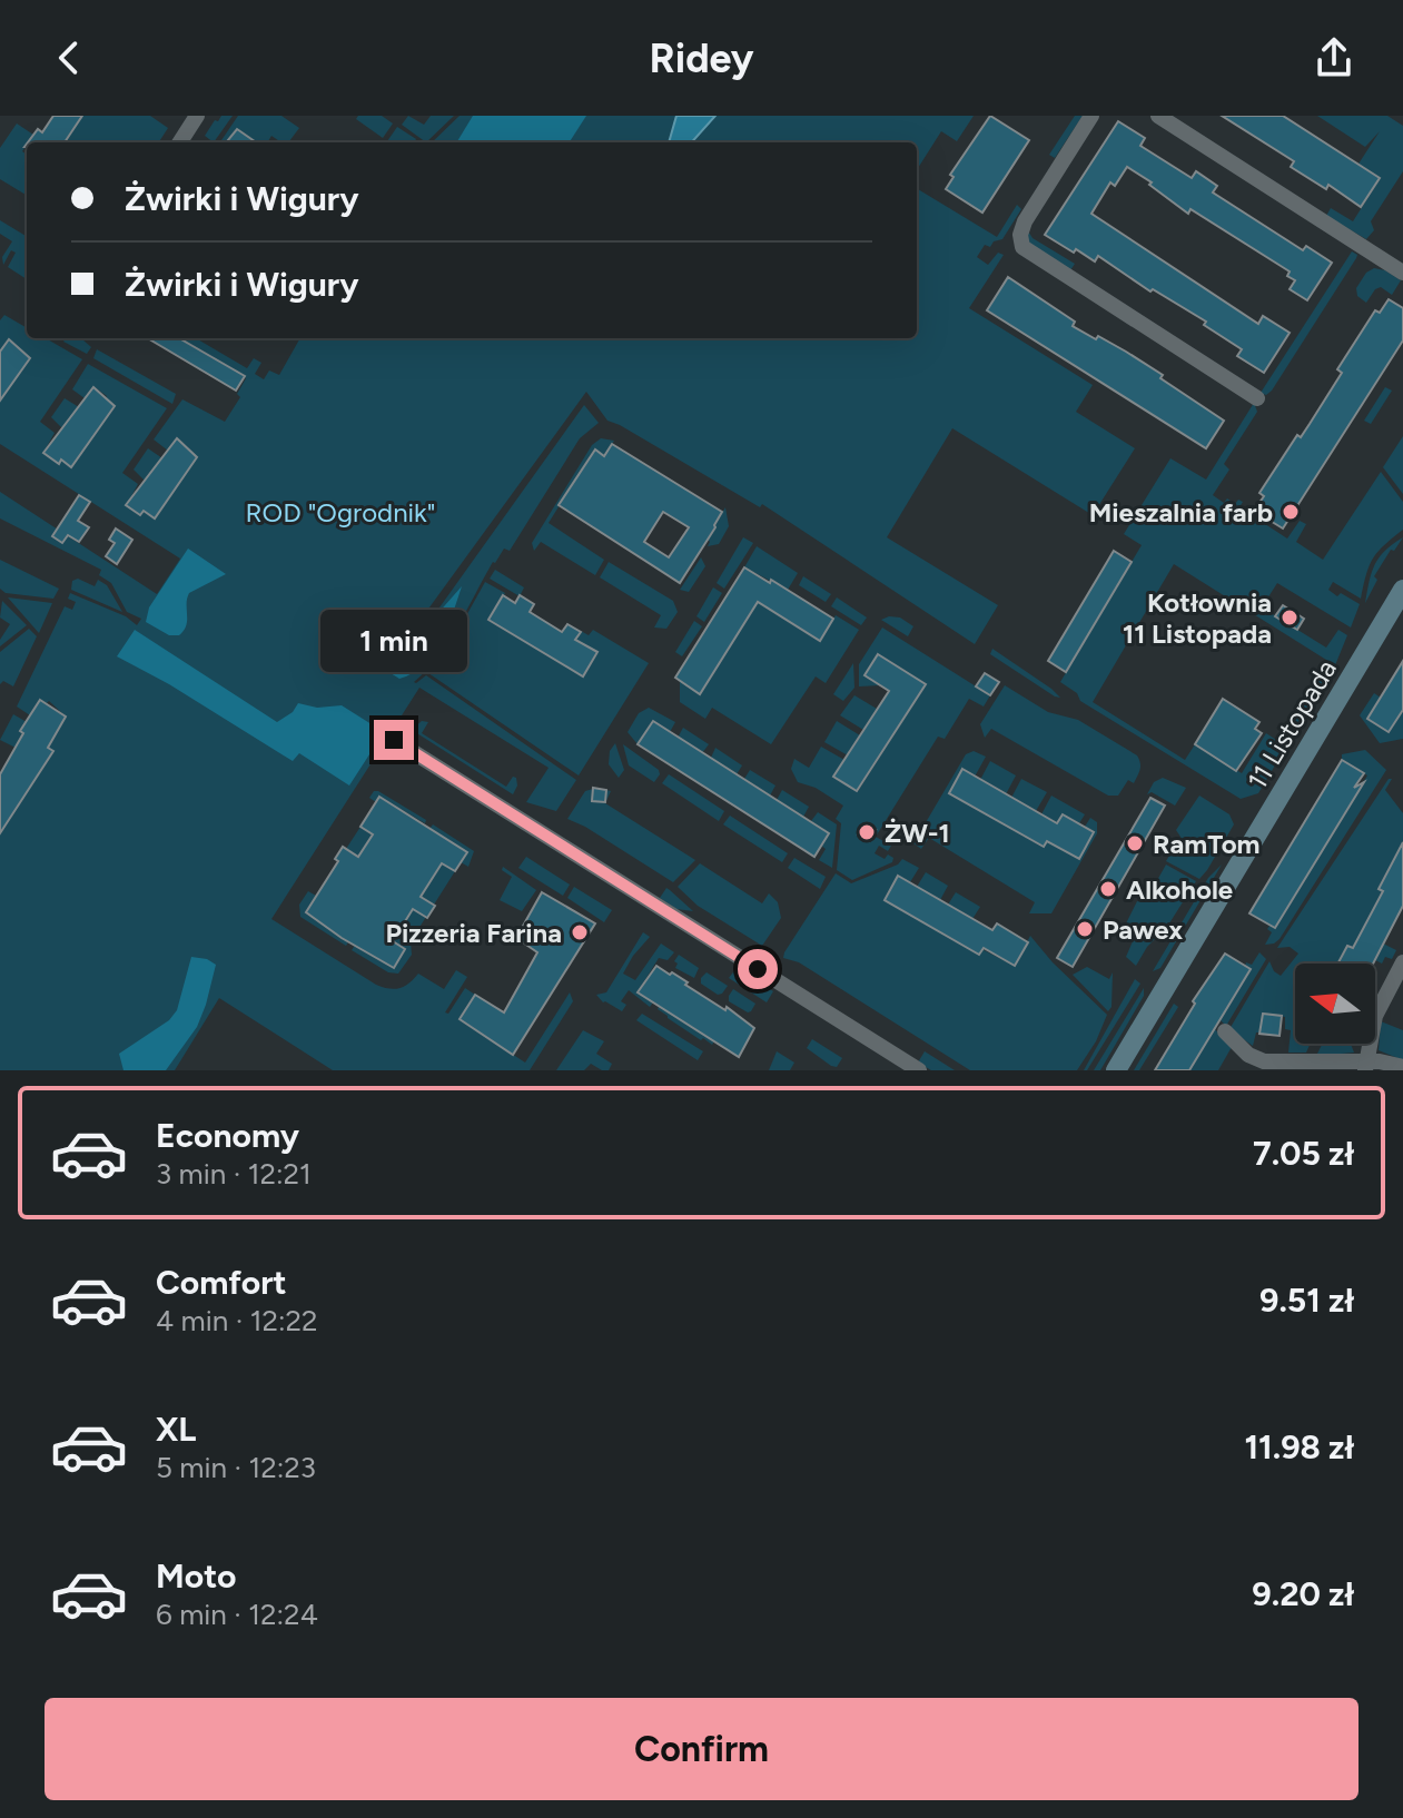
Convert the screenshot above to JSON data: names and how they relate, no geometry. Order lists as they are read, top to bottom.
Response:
{
  "streets": {
    "main road": ["11 Listopada"]
  },
  "parks": ["ROD \"Ogrodnik\""],
  "places": [
    "Mieszalnia farb",
    "Kotłownia 11 Listopada",
    "ŻW-1",
    "RamTom",
    "Alkohole",
    "Pawex",
    "Pizzeria Farina"
  ],
  "north": "left",
  "page": {
    "header": "Ridey",
    "banner": ["Żwirki i Wigury", "Żwirki i Wigury"],
    "bubble": "1 min",
    "list": [
      {
        "name": "Economy",
        "note": "3 min · 12:21",
        "value": "7.05 zł"
      },
      {
        "name": "Comfort",
        "note": "4 min · 12:22",
        "value": "9.51 zł"
      },
      {
        "name": "XL",
        "note": "5 min · 12:23",
        "value": "11.98 zł"
      },
      {
        "name": "Moto",
        "note": "6 min · 12:24",
        "value": "9.20 zł"
      }
    ],
    "buttons": "Confirm"
  }
}
